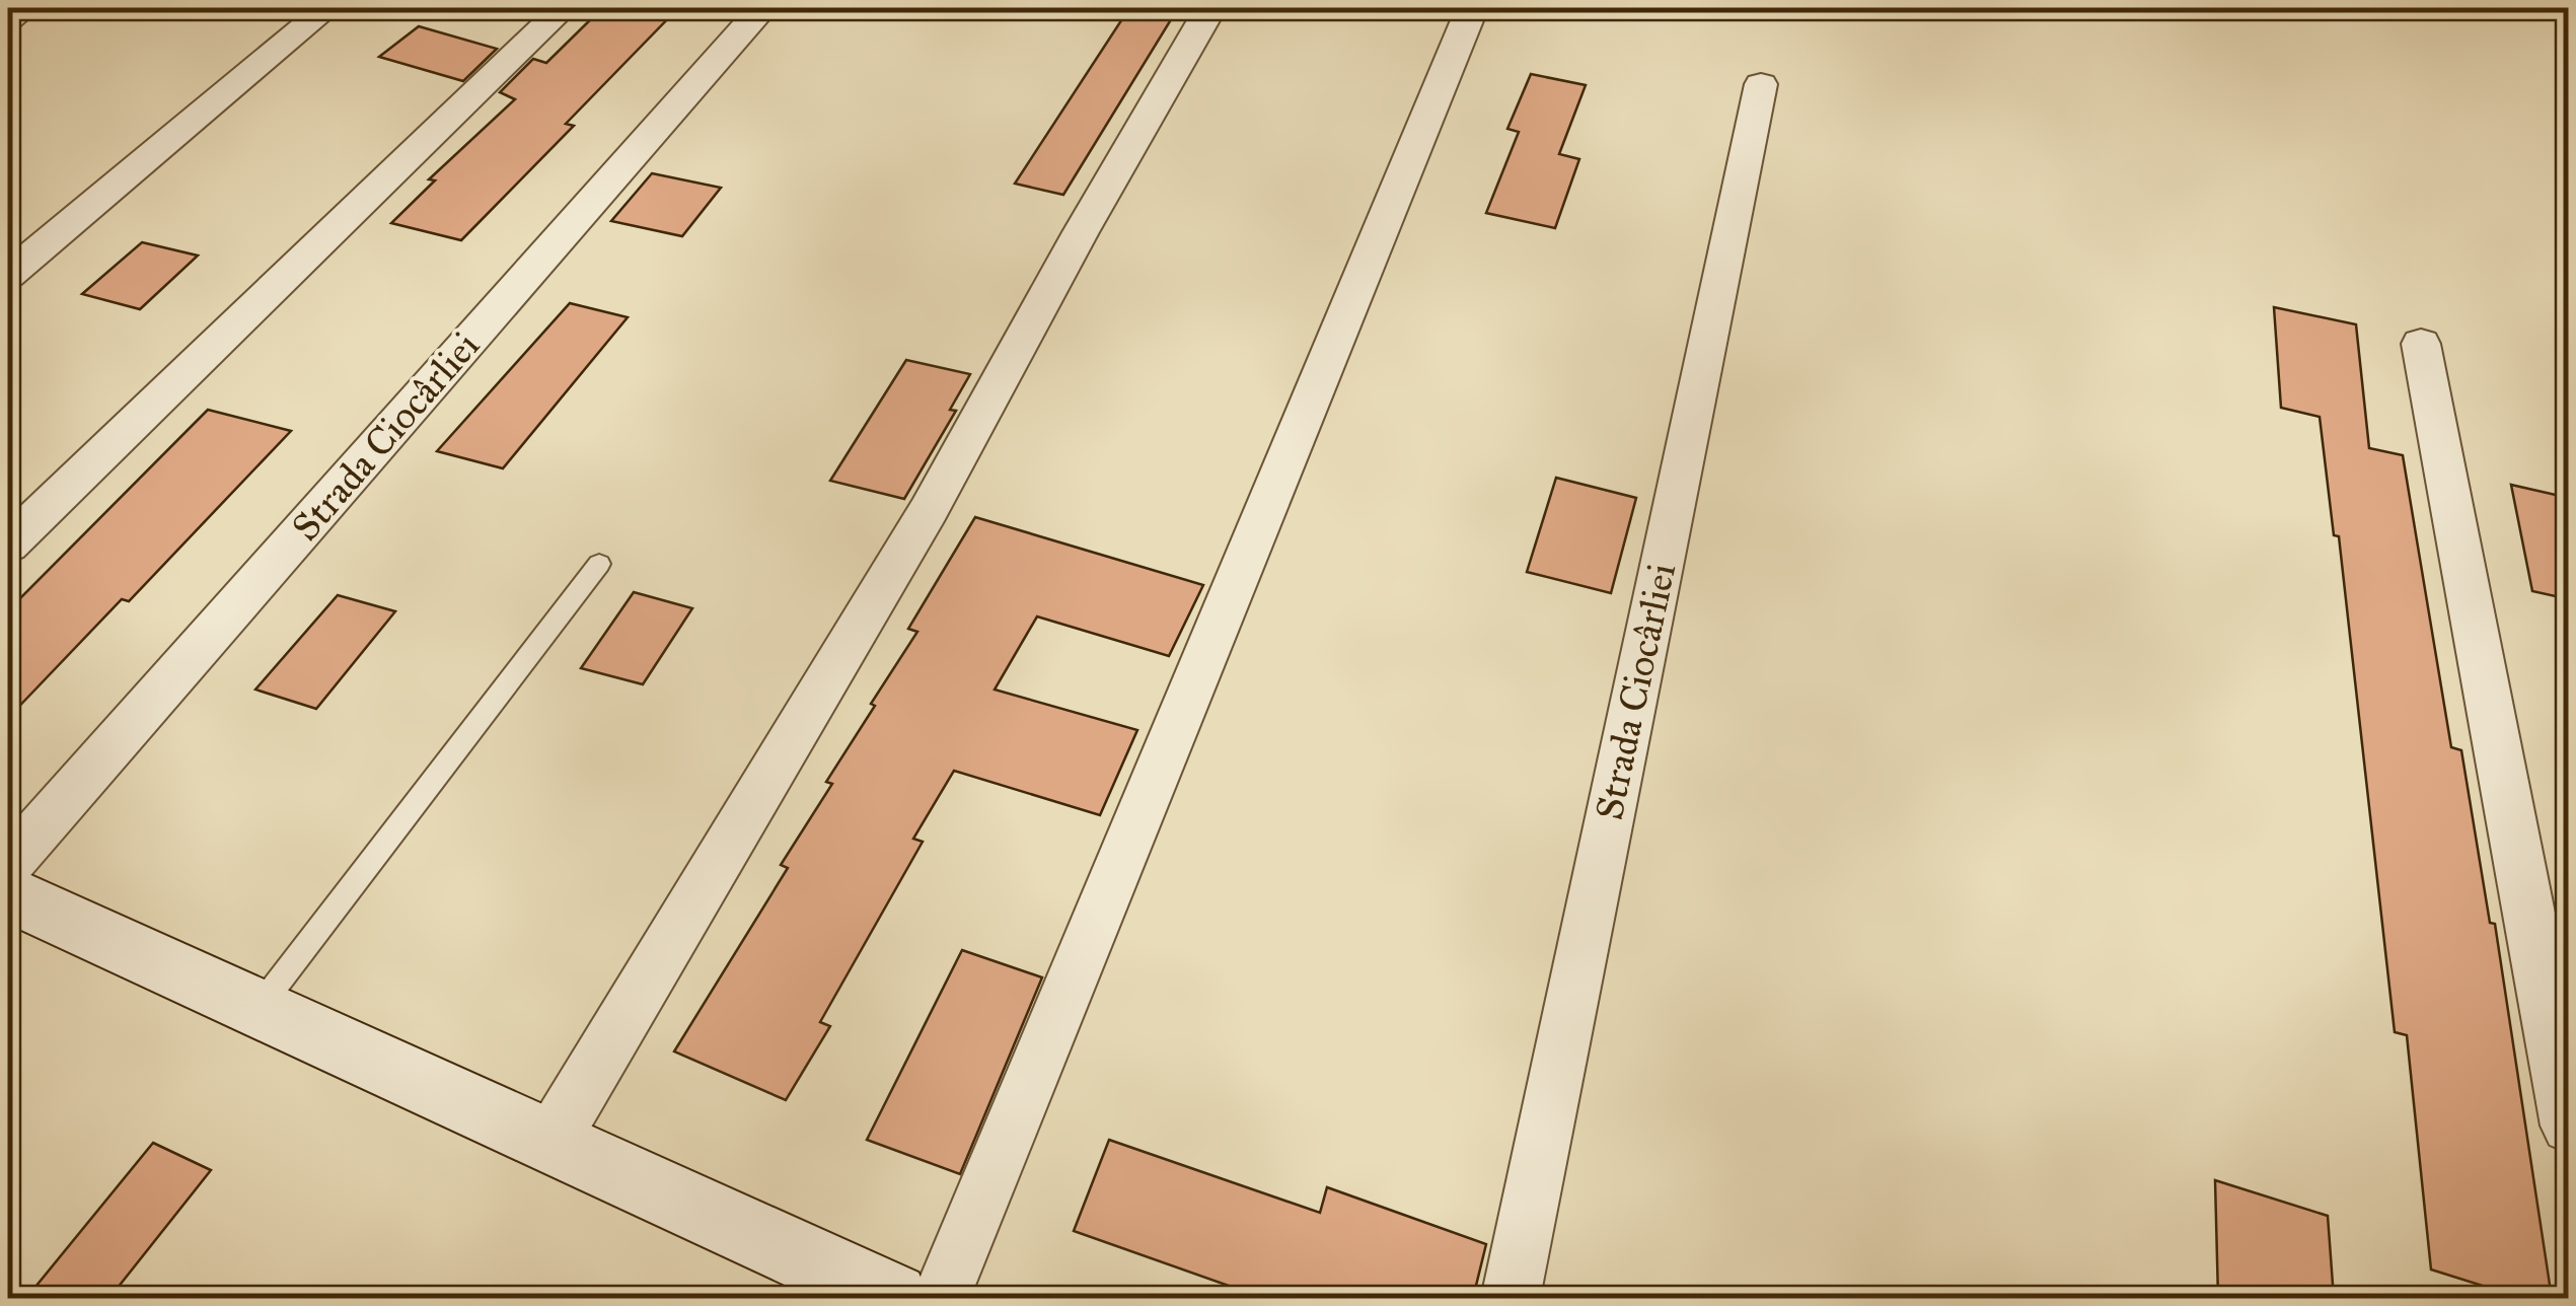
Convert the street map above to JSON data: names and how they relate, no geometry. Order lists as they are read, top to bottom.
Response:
{
  "streets": {
    "street": ["Strada Ciocârliei"]
  }
}
